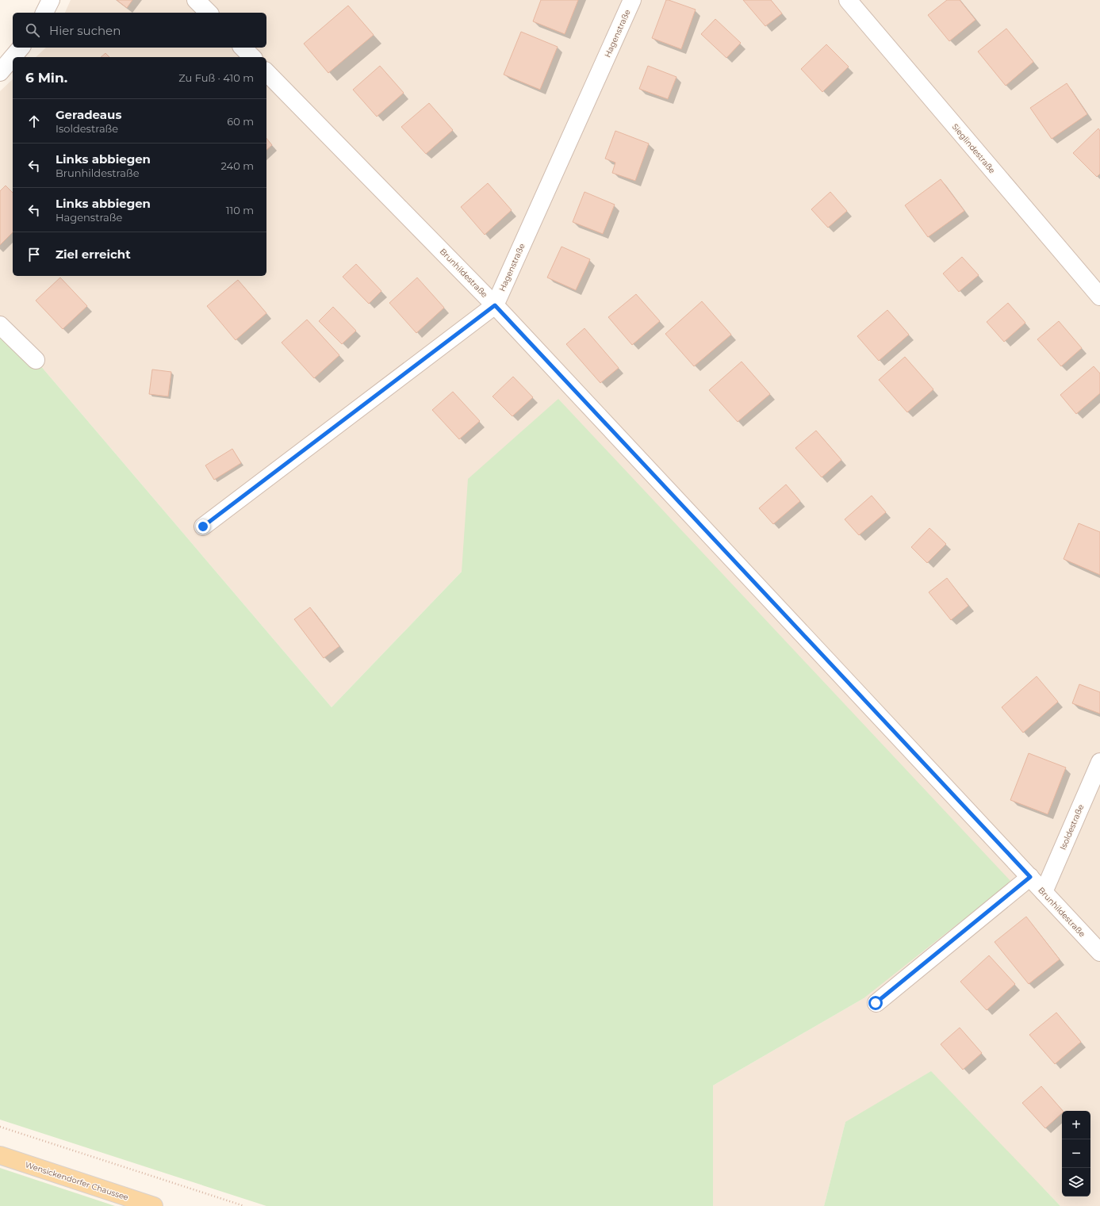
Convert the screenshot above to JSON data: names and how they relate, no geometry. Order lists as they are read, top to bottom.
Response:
{
  "streets": {
    "main road": ["Wensickendorfer Chaussee"],
    "street": [
      "Hagenstraße",
      "Sieglindestraße",
      "Brunhildestraße",
      "Isoldestraße"
    ]
  },
  "crossings": [
    ["Hagenstraße", "Brunhildestraße"],
    ["Brunhildestraße", "Isoldestraße"]
  ],
  "page": {
    "search": "Hier suchen",
    "heading": ["6 Min.", "Zu Fuß · 410 m"],
    "list": [
      ["Geradeaus", "Isoldestraße", "60 m"],
      ["Links abbiegen", "Brunhildestraße", "240 m"],
      ["Links abbiegen", "Hagenstraße", "110 m"],
      "Ziel erreicht"
    ],
    "map_buttons": ["+", "−"]
  }
}
